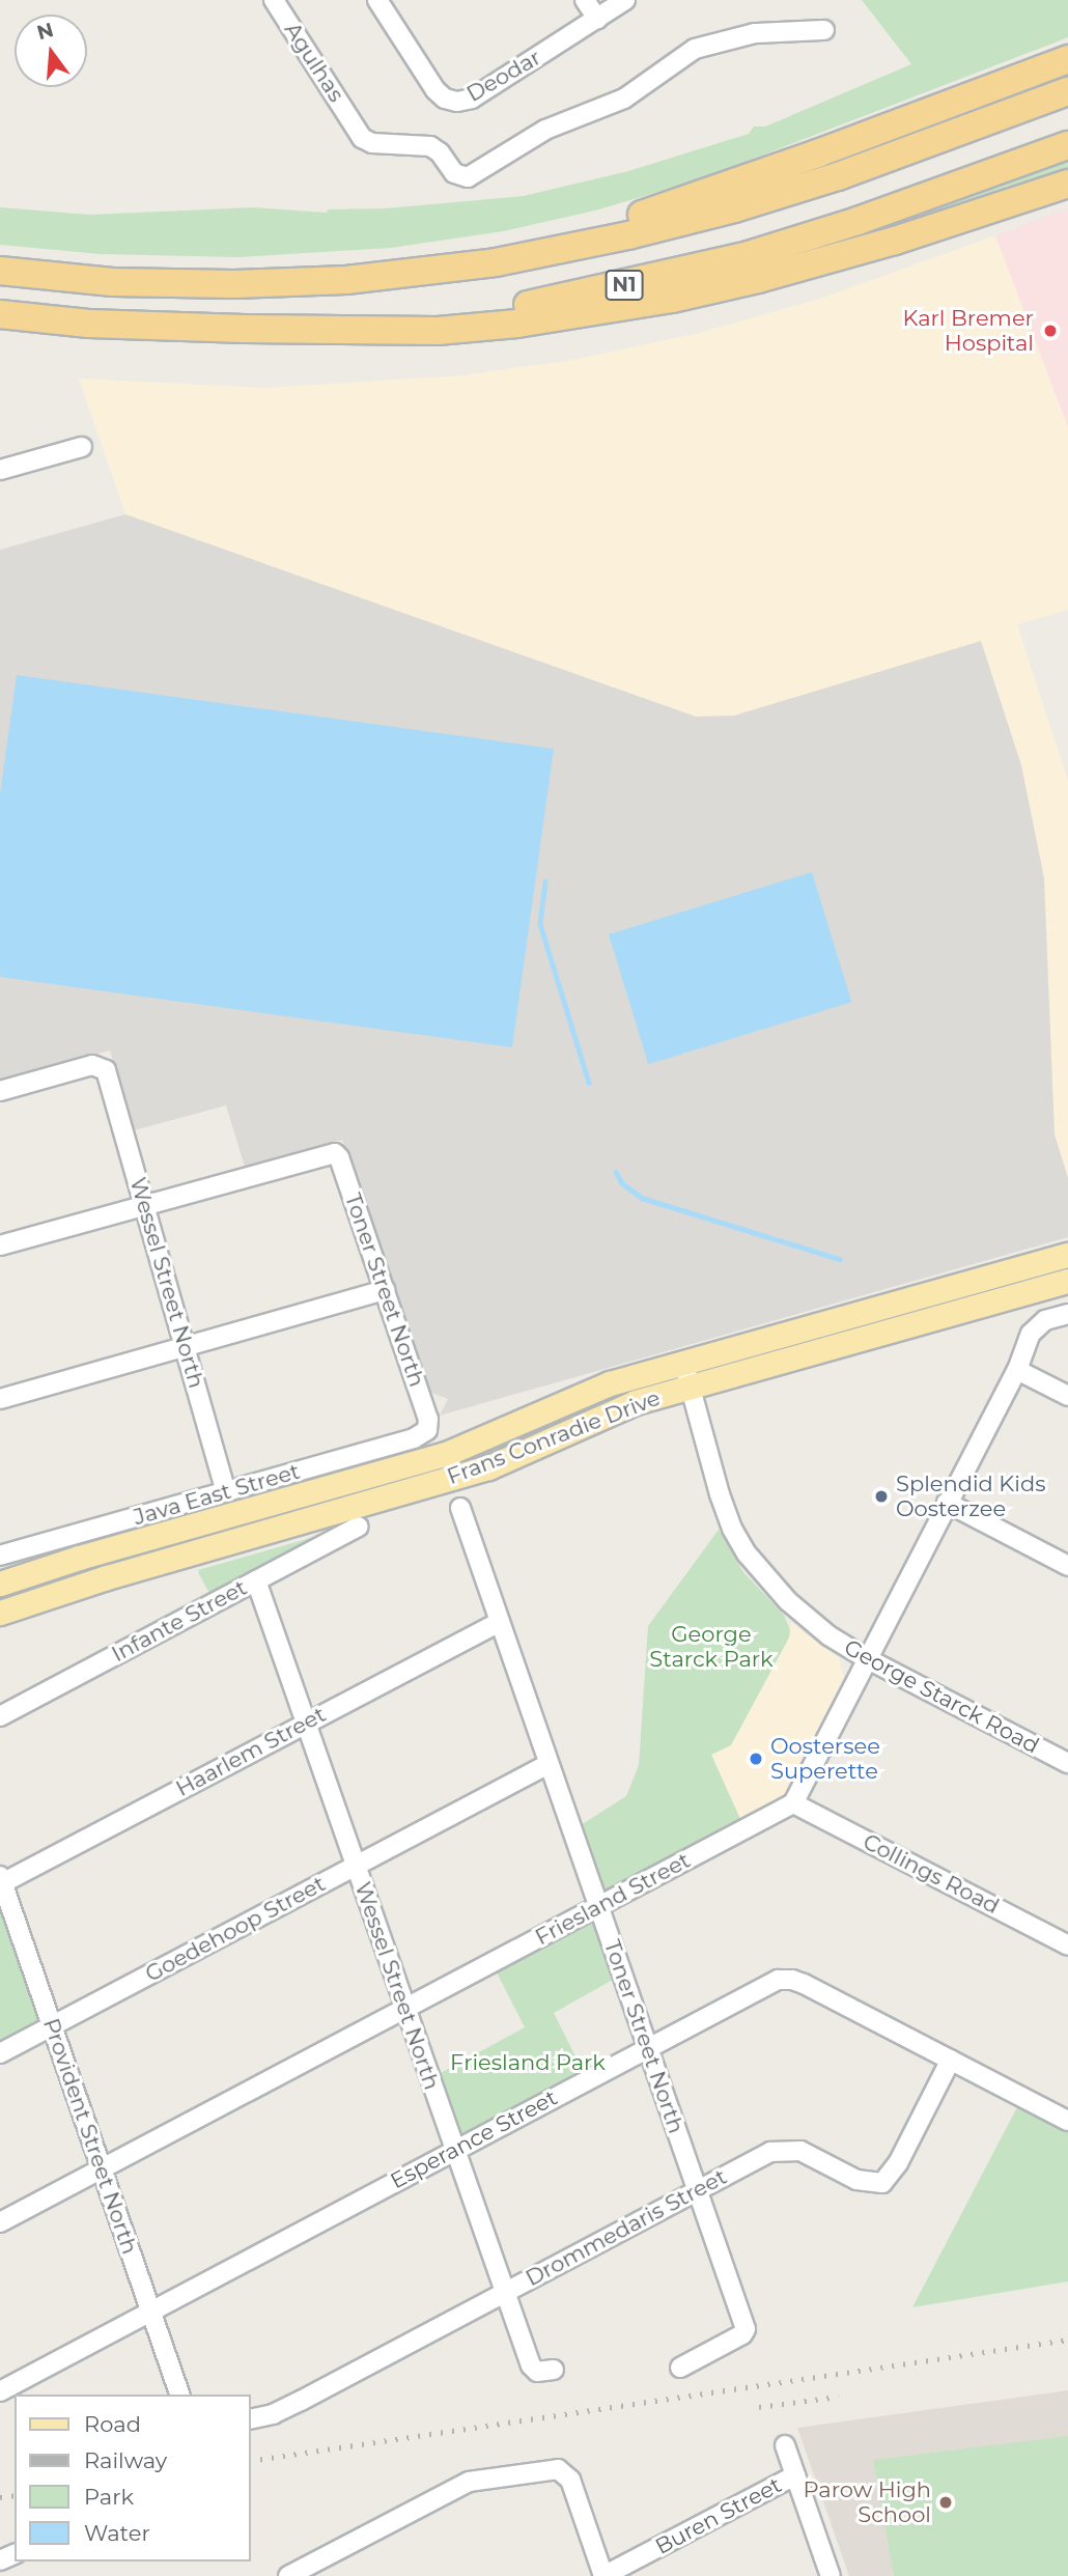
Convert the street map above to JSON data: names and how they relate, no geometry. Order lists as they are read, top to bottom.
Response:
{
  "streets": {
    "highway": ["N1"],
    "main road": ["Frans Conradie Drive"],
    "street": [
      "Agulhas",
      "Deodar",
      "Wessel Street North",
      "Toner Street North",
      "Java East Street",
      "Infante Street",
      "George Starck Road",
      "Haarlem Street",
      "Collings Road",
      "Friesland Street",
      "Goedehoop Street",
      "Provident Street North",
      "Esperance Street",
      "Drommedaris Street",
      "Buren Street"
    ]
  },
  "crossings": [
    ["Wessel Street North", "Toner Street North"],
    ["Wessel Street North", "Java East Street"],
    ["Wessel Street North", "Infante Street"],
    ["Wessel Street North", "Haarlem Street"],
    ["Wessel Street North", "Friesland Street"],
    ["Wessel Street North", "Goedehoop Street"],
    ["Wessel Street North", "Esperance Street"],
    ["Wessel Street North", "Drommedaris Street"],
    ["Toner Street North", "Java East Street"],
    ["Toner Street North", "Haarlem Street"],
    ["Toner Street North", "Friesland Street"],
    ["Toner Street North", "Goedehoop Street"],
    ["Toner Street North", "Esperance Street"],
    ["Toner Street North", "Drommedaris Street"],
    ["Frans Conradie Drive", "George Starck Road"],
    ["Haarlem Street", "Provident Street North"],
    ["Collings Road", "Friesland Street"],
    ["Friesland Street", "Provident Street North"],
    ["Goedehoop Street", "Provident Street North"],
    ["Provident Street North", "Esperance Street"],
    ["Esperance Street", "Drommedaris Street"]
  ],
  "parks": ["George Starck Park", "Friesland Park"],
  "places": [
    "Karl Bremer Hospital",
    "Splendid Kids Oosterzee",
    "Oostersee Superette",
    "Parow High School"
  ],
  "legend": [
    "Road",
    "Railway",
    "Park",
    "Water"
  ],
  "north": "top"
}
